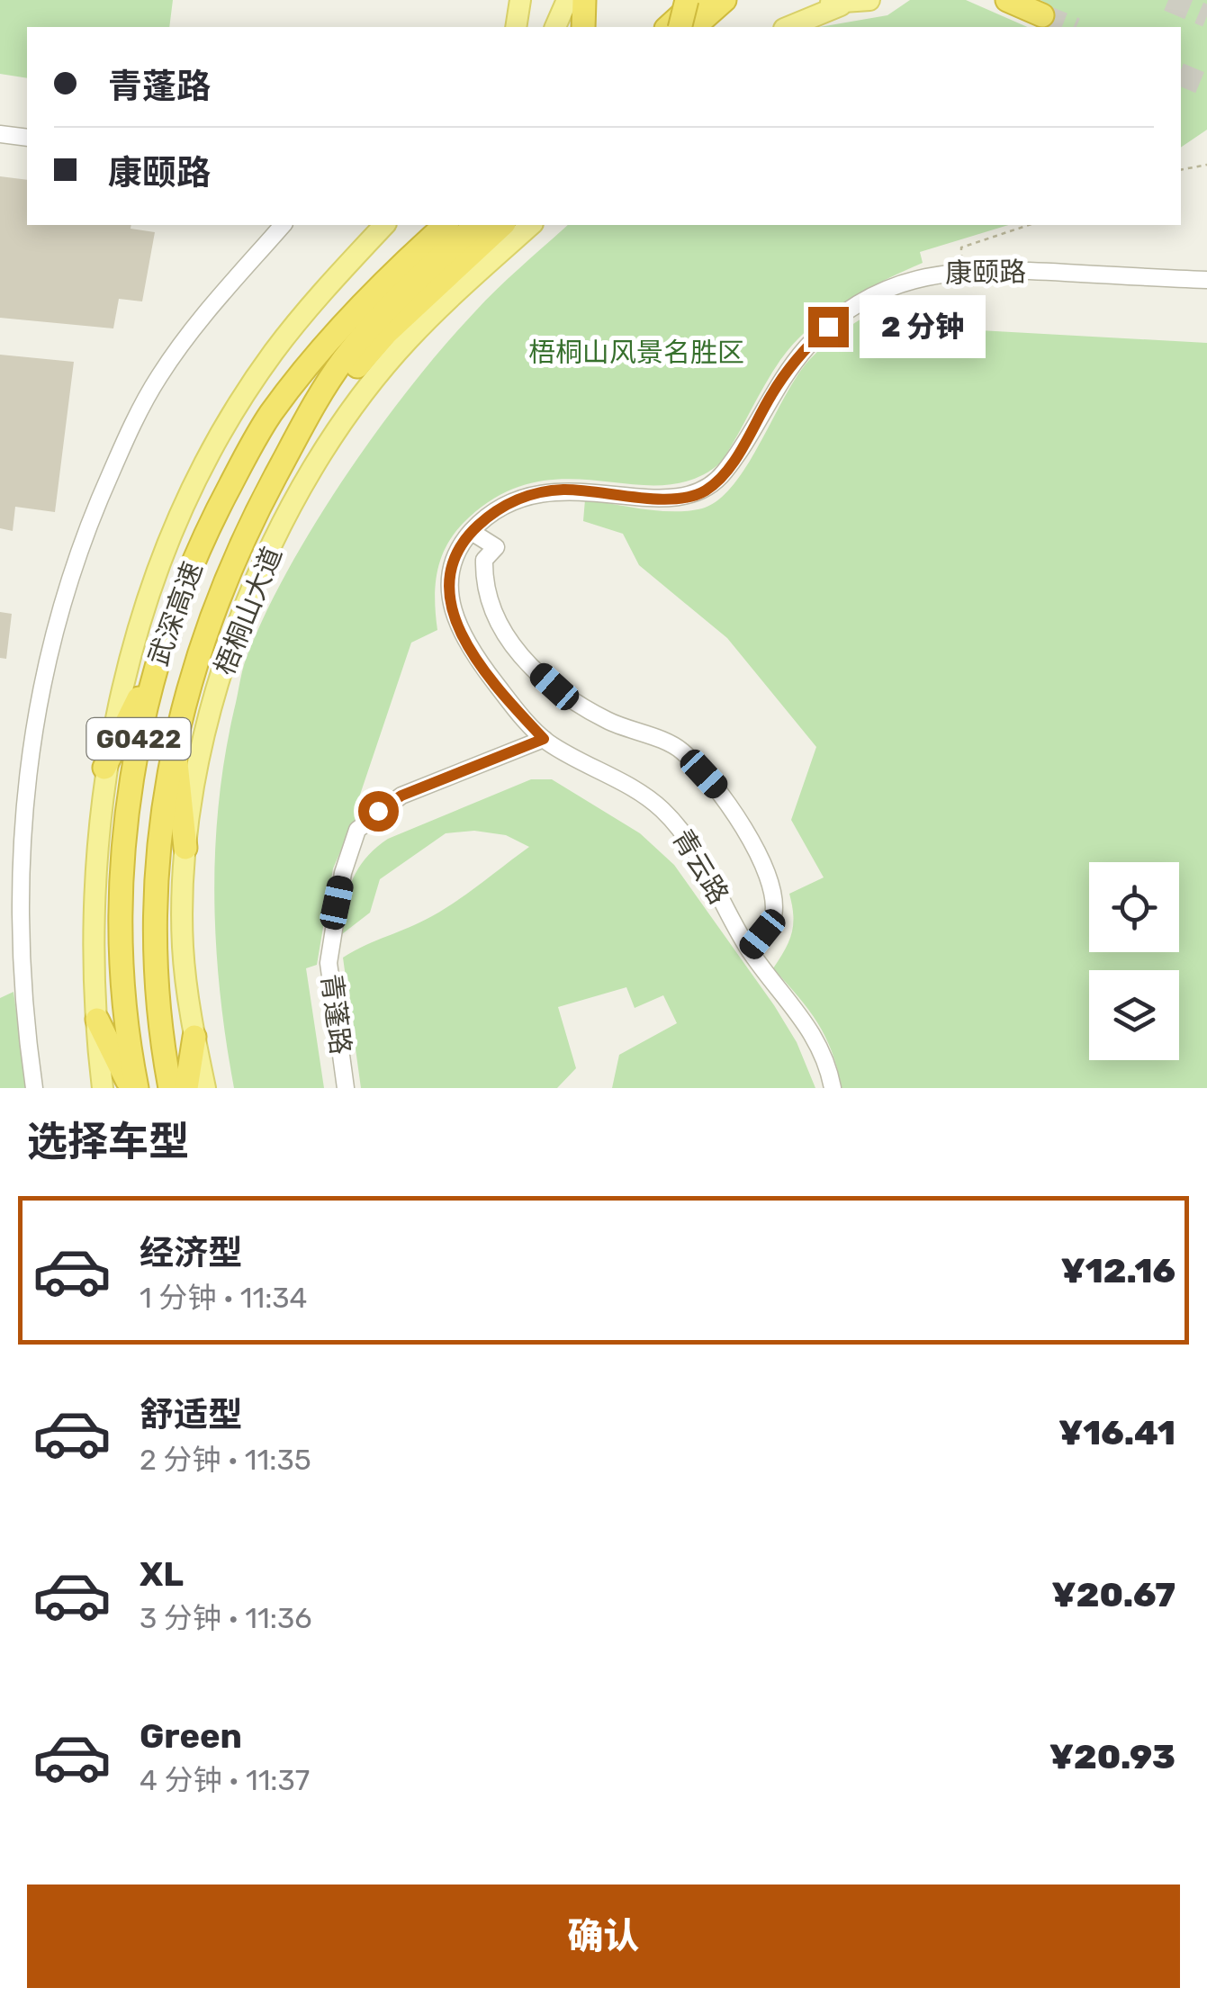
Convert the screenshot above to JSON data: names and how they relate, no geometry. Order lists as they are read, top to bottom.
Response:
{
  "streets": {
    "highway": ["武深高速", "G0422"],
    "main road": ["梧桐山大道"],
    "street": ["康颐路", "青云路", "青蓬路"]
  },
  "crossings": [
    ["康颐路", "青云路"],
    ["康颐路", "青蓬路"],
    ["青云路", "青蓬路"]
  ],
  "parks": ["梧桐山风景名胜区"],
  "page": {
    "banner": ["青蓬路", "康颐路"],
    "bubble": "2 分钟",
    "heading": "选择车型",
    "list": [
      {
        "name": "经济型",
        "note": "1 分钟 · 11:34",
        "value": "¥12.16"
      },
      {
        "name": "舒适型",
        "note": "2 分钟 · 11:35",
        "value": "¥16.41"
      },
      {
        "name": "XL",
        "note": "3 分钟 · 11:36",
        "value": "¥20.67"
      },
      {
        "name": "Green",
        "note": "4 分钟 · 11:37",
        "value": "¥20.93"
      }
    ],
    "buttons": "确认"
  }
}
